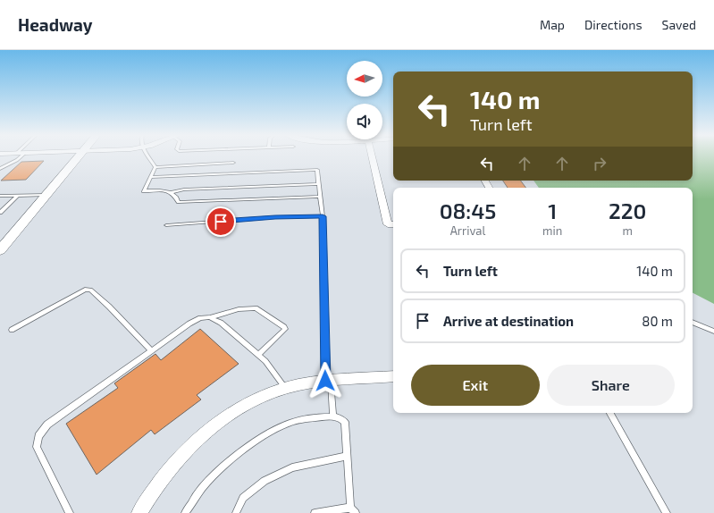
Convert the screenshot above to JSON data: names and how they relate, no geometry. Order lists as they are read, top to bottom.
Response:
{
  "north": "left",
  "page": {
    "header": "Headway",
    "nav": ["Map", "Directions", "Saved"],
    "turn": ["140 m", "Turn left"],
    "eta": [
      "08:45",
      "Arrival",
      "1",
      "min",
      "220",
      "m"
    ],
    "list": [
      {
        "name": "Turn left",
        "value": "140 m"
      },
      {
        "name": "Arrive at destination",
        "value": "80 m"
      }
    ],
    "buttons": ["Exit", "Share"]
  }
}
